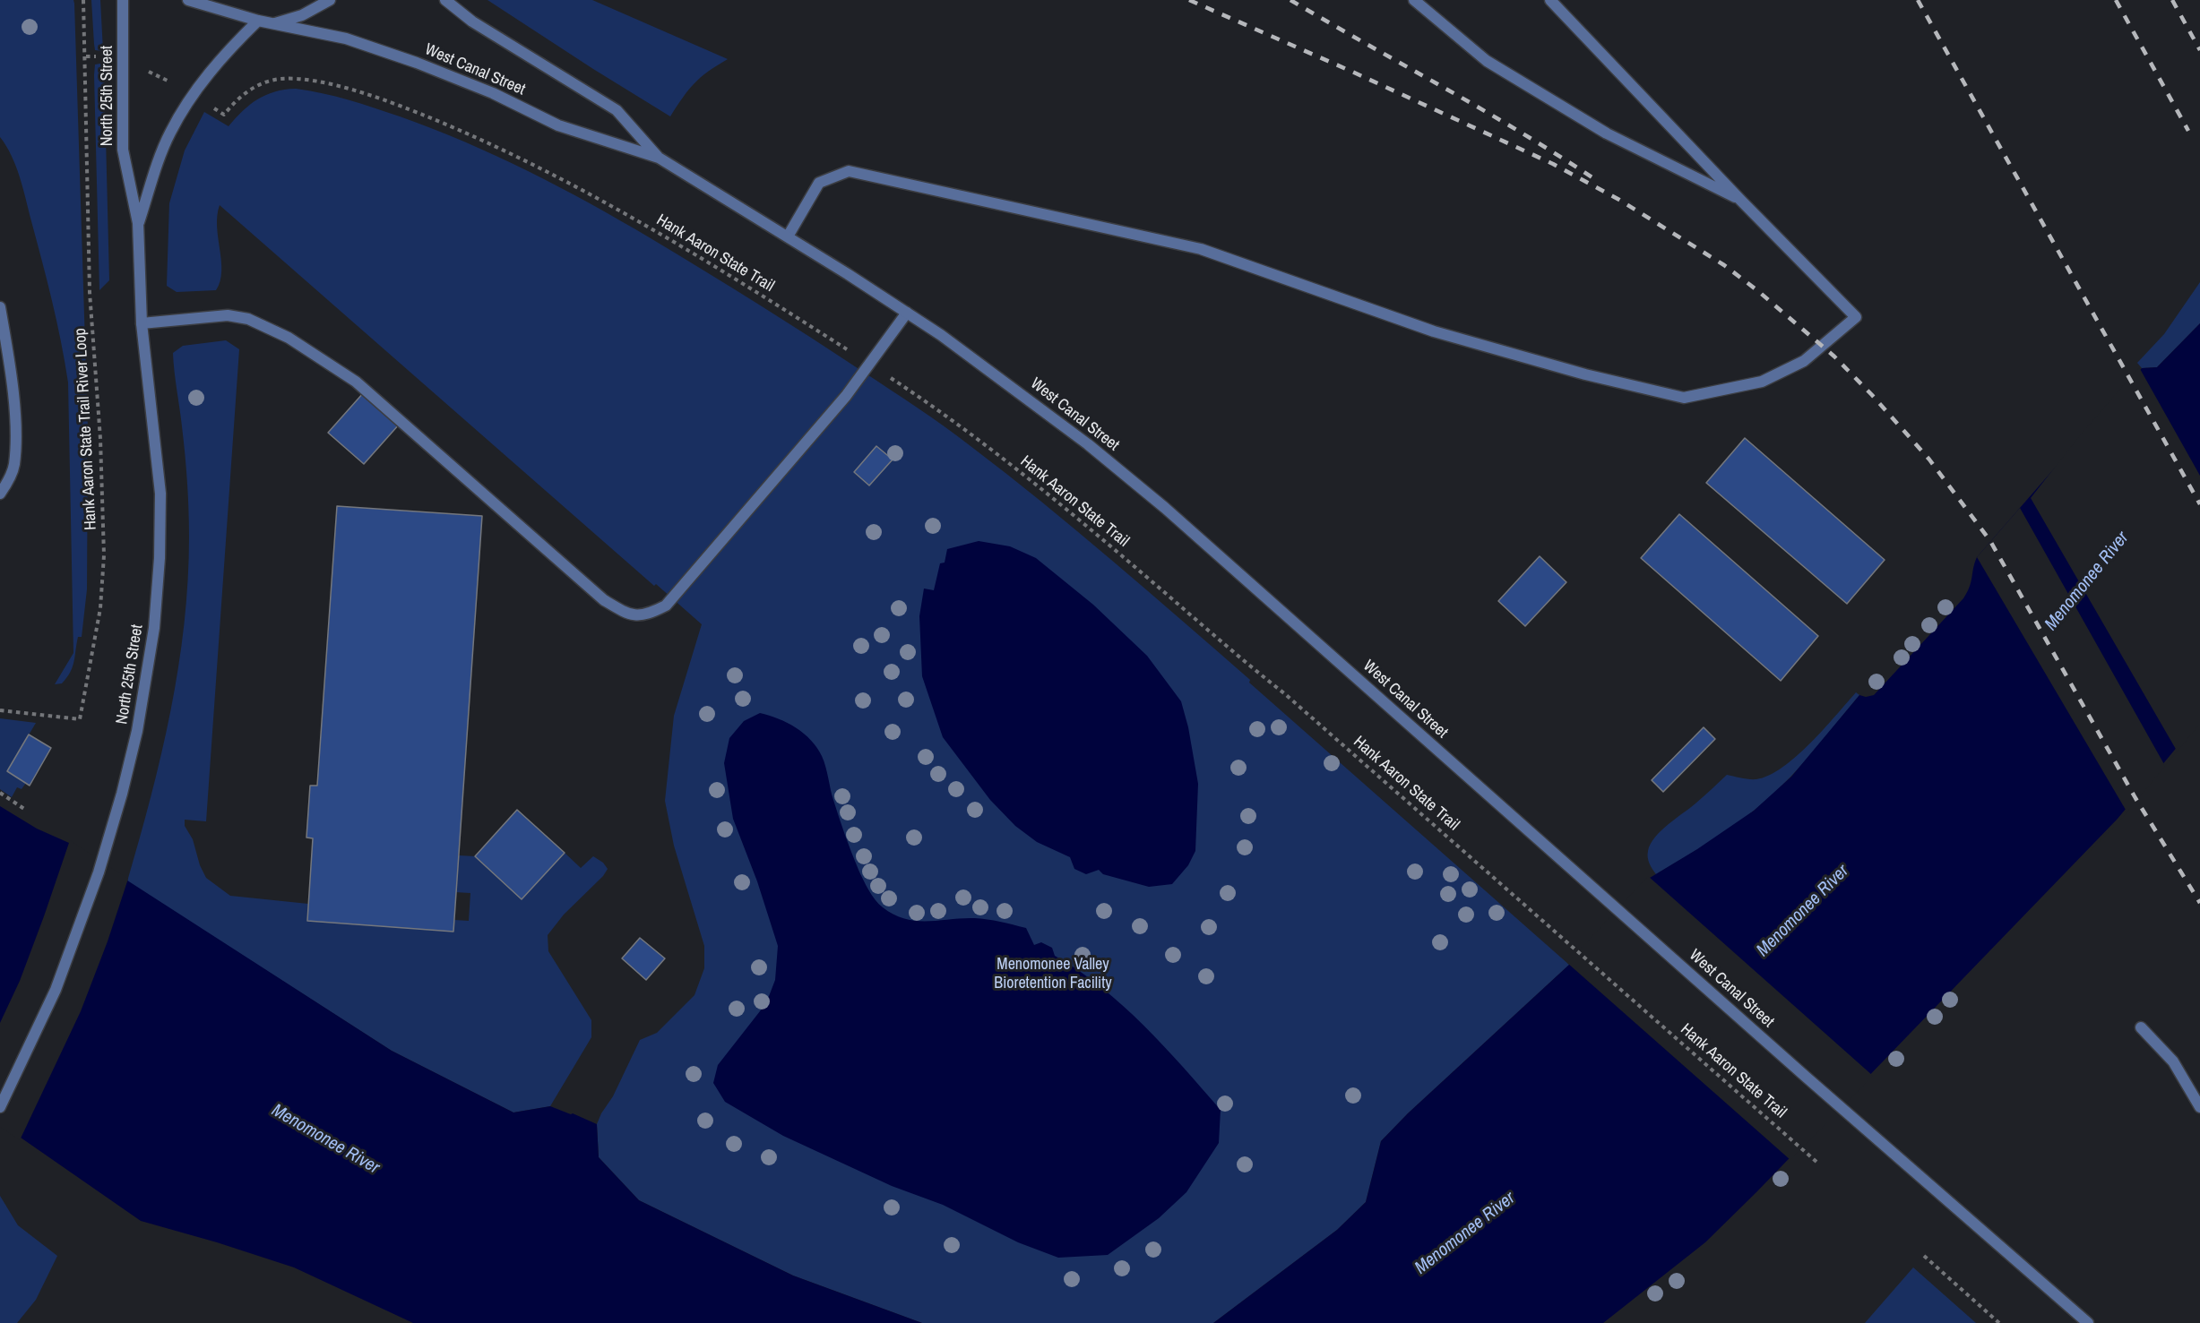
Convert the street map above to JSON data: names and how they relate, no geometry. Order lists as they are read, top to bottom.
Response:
{
  "streets": {
    "street": ["West Canal Street", "North 25th Street"],
    "path": ["Hank Aaron State Trail", "Hank Aaron State Trail River Loop"]
  },
  "crossings": [
    ["West Canal Street", "North 25th Street"]
  ],
  "water": ["Menomonee River"],
  "parks": ["Menomonee Valley Bioretention Facility"]
}
